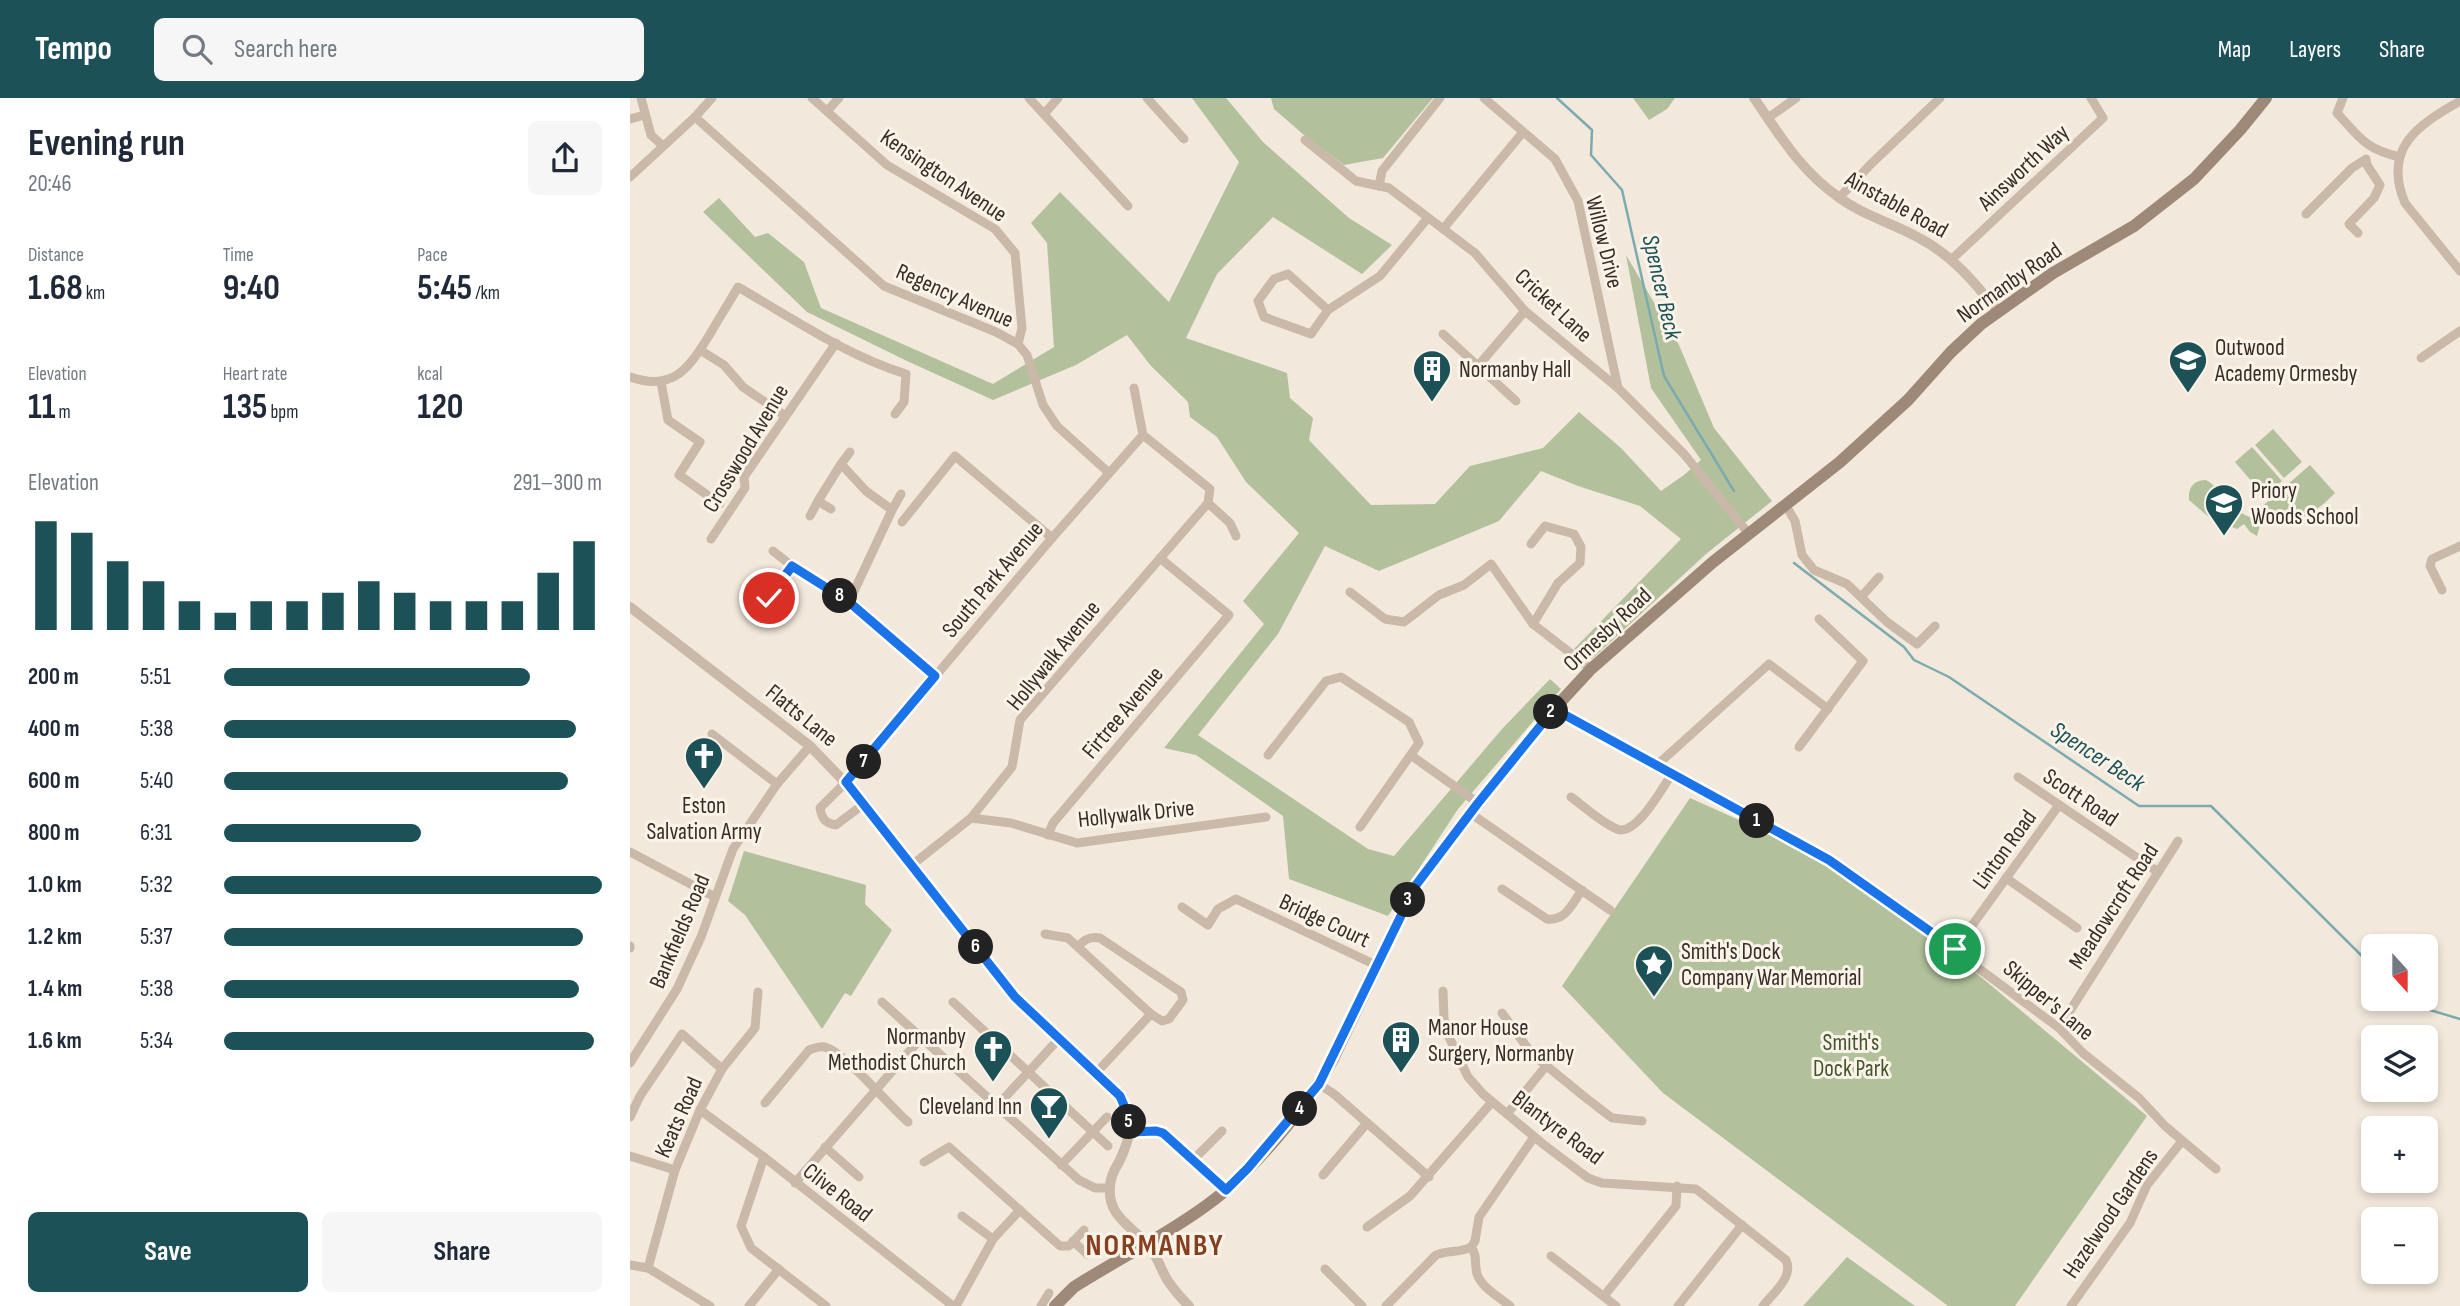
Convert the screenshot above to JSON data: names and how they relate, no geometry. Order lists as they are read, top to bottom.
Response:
{
  "streets": {
    "main road": ["Normanby Road", "Ormesby Road"],
    "street": [
      "Ainsworth Way",
      "Kensington Avenue",
      "Ainstable Road",
      "Willow Drive",
      "Regency Avenue",
      "Cricket Lane",
      "Crosswood Avenue",
      "South Park Avenue",
      "Hollywalk Avenue",
      "Firtree Avenue",
      "Flatts Lane",
      "Scott Road",
      "Hollywalk Drive",
      "Linton Road",
      "Meadowcroft Road",
      "Bridge Court",
      "Bankfields Road",
      "Skipper's Lane",
      "Keats Road",
      "Blantyre Road",
      "Clive Road",
      "Hazelwood Gardens"
    ]
  },
  "crossings": [
    ["Ainsworth Way", "Ainstable Road"],
    ["Kensington Avenue", "Regency Avenue"],
    ["Ainstable Road", "Normanby Road"],
    ["Willow Drive", "Cricket Lane"],
    ["Normanby Road", "Cricket Lane"],
    ["Normanby Road", "Ormesby Road"],
    ["Regency Avenue", "South Park Avenue"],
    ["Cricket Lane", "Ormesby Road"],
    ["South Park Avenue", "Flatts Lane"],
    ["Ormesby Road", "Bridge Court"],
    ["Ormesby Road", "Skipper's Lane"],
    ["Hollywalk Avenue", "Firtree Avenue"],
    ["Hollywalk Avenue", "Flatts Lane"],
    ["Hollywalk Avenue", "Hollywalk Drive"],
    ["Firtree Avenue", "Hollywalk Drive"],
    ["Flatts Lane", "Bankfields Road"],
    ["Scott Road", "Linton Road"],
    ["Scott Road", "Meadowcroft Road"],
    ["Linton Road", "Skipper's Lane"],
    ["Meadowcroft Road", "Skipper's Lane"],
    ["Skipper's Lane", "Hazelwood Gardens"],
    ["Keats Road", "Clive Road"]
  ],
  "districts": ["NORMANBY"],
  "water": ["Spencer Beck"],
  "parks": ["Smith's Dock Park"],
  "places": {
    "school or university": ["Outwood Academy Ormesby", "Priory Woods School"],
    "building": ["Normanby Hall", "Manor House Surgery, Normanby"],
    "church": ["Eston Salvation Army", "Normanby Methodist Church"],
    "place": ["Smith's Dock Company War Memorial"],
    "bar": ["Cleveland Inn"]
  },
  "north": "bottom",
  "page": {
    "header": "Tempo",
    "search": "Search here",
    "nav": ["Map", "Layers", "Share"],
    "heading": ["Evening run", "20:46"],
    "stats": [
      ["Distance", "1.68 km"],
      ["Time", "9:40"],
      ["Pace", "5:45 /km"],
      ["Elevation", "11 m"],
      ["Heart rate", "135 bpm"],
      ["kcal", "120"]
    ],
    "chart": ["Elevation", "291–300 m"],
    "pins": [
      "8",
      "2",
      "7",
      "1",
      "3",
      "6",
      "4",
      "5"
    ],
    "list": [
      {
        "name": "200 m",
        "note": "5:51"
      },
      {
        "name": "400 m",
        "note": "5:38"
      },
      {
        "name": "600 m",
        "note": "5:40"
      },
      {
        "name": "800 m",
        "note": "6:31"
      },
      {
        "name": "1.0 km",
        "note": "5:32"
      },
      {
        "name": "1.2 km",
        "note": "5:37"
      },
      {
        "name": "1.4 km",
        "note": "5:38"
      },
      {
        "name": "1.6 km",
        "note": "5:34"
      }
    ],
    "map_buttons": ["+", "−"],
    "buttons": ["Save", "Share"]
  }
}
